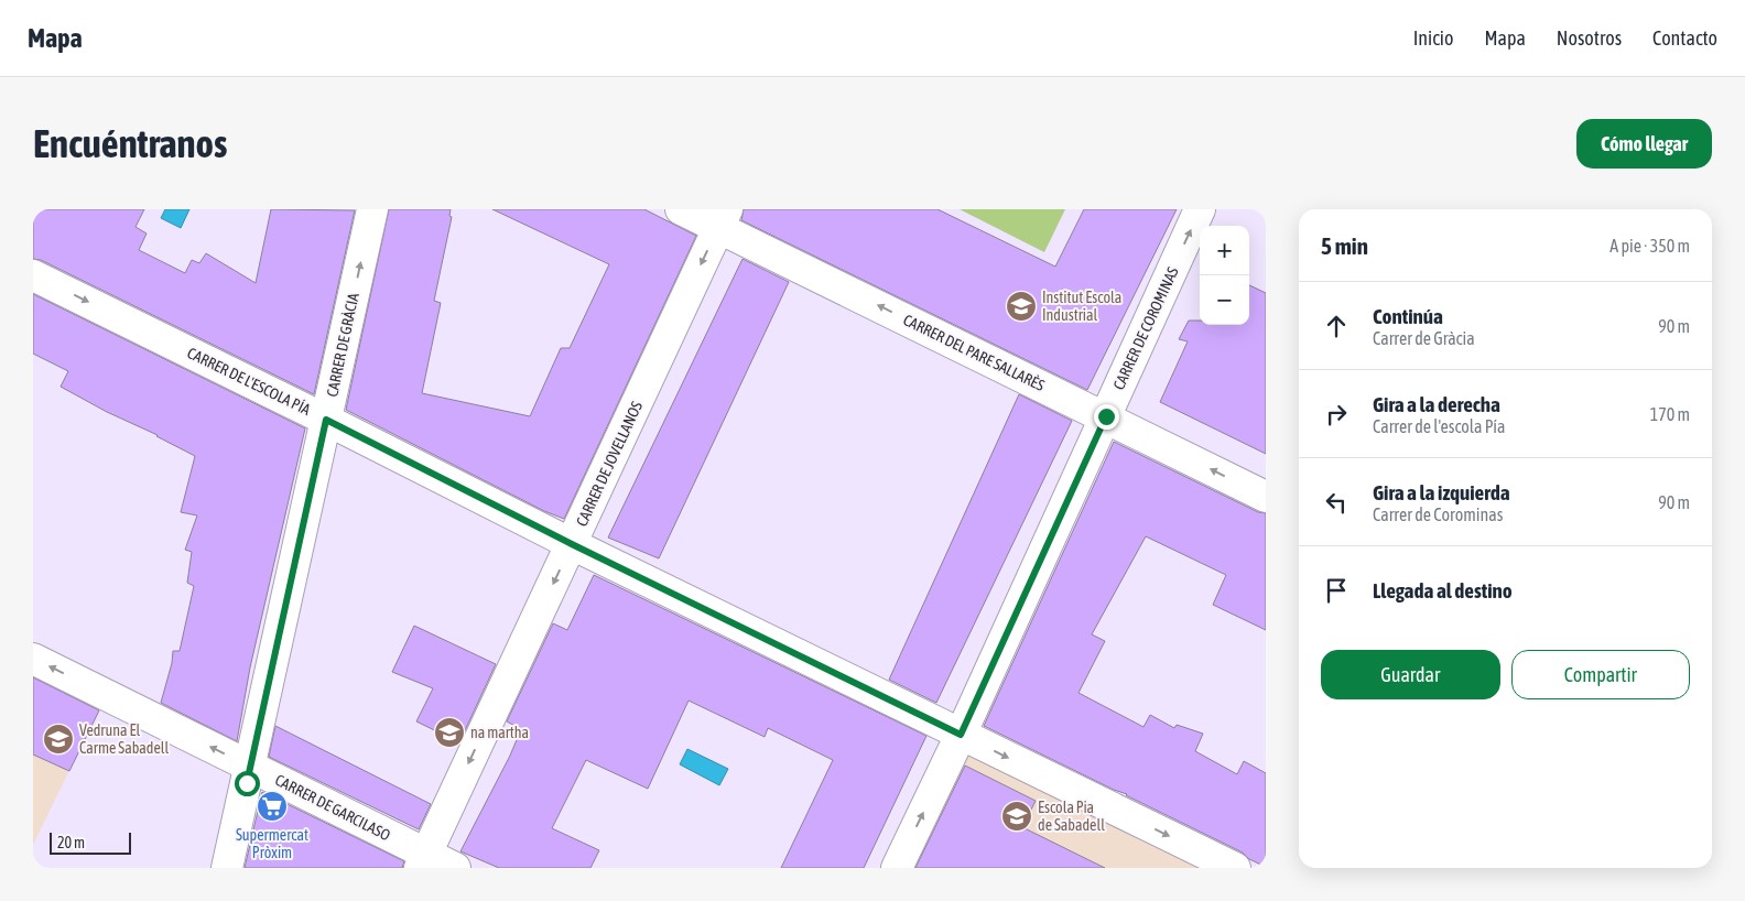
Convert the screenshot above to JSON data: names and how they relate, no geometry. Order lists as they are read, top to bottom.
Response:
{
  "streets": {
    "street": [
      "CARRER DE COROMINAS",
      "CARRER DE GRÀCIA",
      "CARRER DEL PARE SALLARÈS",
      "CARRER DE L'ESCOLA PÍA",
      "CARRER DE JOVELLANOS",
      "CARRER DE GARCILASO"
    ]
  },
  "crossings": [
    ["CARRER DE COROMINAS", "CARRER DEL PARE SALLARÈS"],
    ["CARRER DE COROMINAS", "CARRER DE L'ESCOLA PÍA"],
    ["CARRER DE GRÀCIA", "CARRER DE L'ESCOLA PÍA"],
    ["CARRER DE GRÀCIA", "CARRER DE GARCILASO"],
    ["CARRER DEL PARE SALLARÈS", "CARRER DE JOVELLANOS"],
    ["CARRER DE L'ESCOLA PÍA", "CARRER DE JOVELLANOS"],
    ["CARRER DE JOVELLANOS", "CARRER DE GARCILASO"]
  ],
  "one_way": [
    "CARRER DE COROMINAS",
    "CARRER DEL PARE SALLARÈS",
    "CARRER DE L'ESCOLA PÍA",
    "CARRER DE JOVELLANOS",
    "CARRER DE GARCILASO"
  ],
  "places": {
    "school or university": [
      "Institut Escola Industrial",
      "na martha",
      "Vedruna El Carme Sabadell",
      "Escola Pia de Sabadell"
    ],
    "supermarket": ["Supermercat Pròxim"]
  },
  "scale_bar": "20 m",
  "page": {
    "header": "Mapa",
    "nav": [
      "Inicio",
      "Mapa",
      "Nosotros",
      "Contacto"
    ],
    "buttons": [
      "Cómo llegar",
      ["Guardar", "Compartir"]
    ],
    "title": "Encuéntranos",
    "heading": ["5 min", "A pie · 350 m"],
    "map_buttons": ["+", "−"],
    "list": [
      ["Continúa", "Carrer de Gràcia", "90 m"],
      ["Gira a la derecha", "Carrer de l'escola Pía", "170 m"],
      ["Gira a la izquierda", "Carrer de Corominas", "90 m"],
      "Llegada al destino"
    ],
    "scale": "20 m"
  }
}
